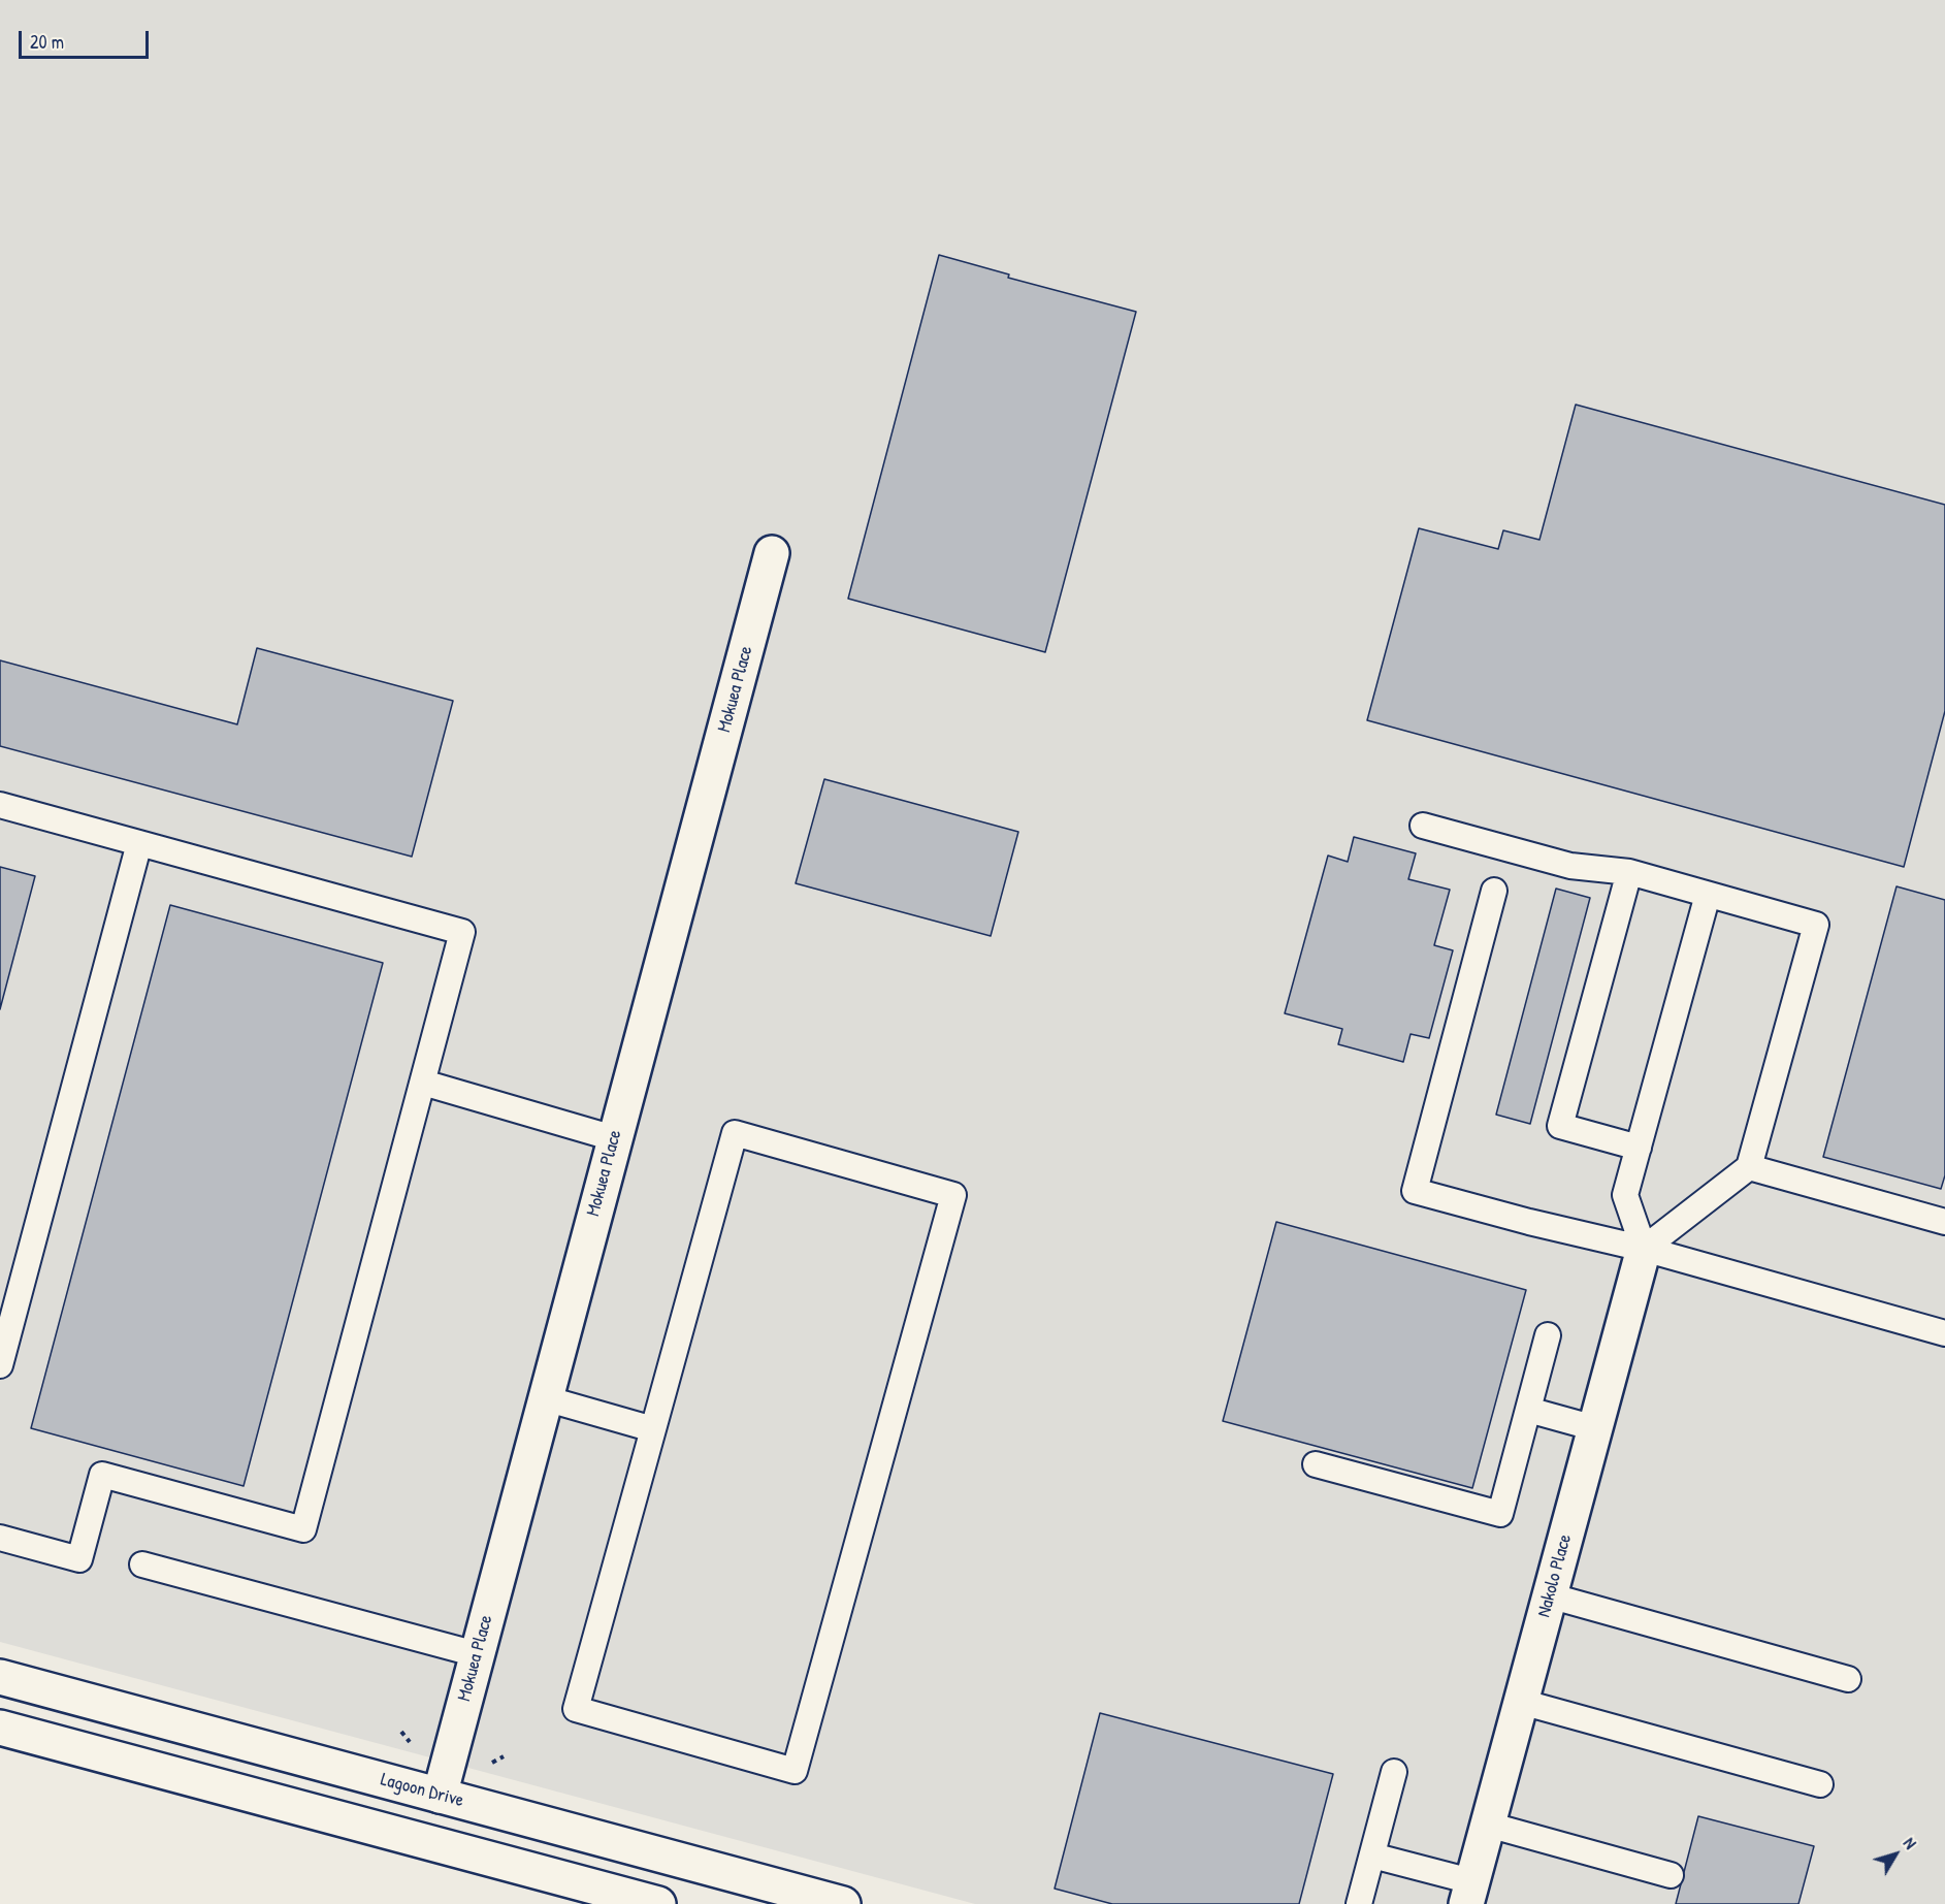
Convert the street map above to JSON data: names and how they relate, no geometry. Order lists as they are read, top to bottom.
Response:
{
  "streets": {
    "street": ["Mokuea Place", "Nakolo Place", "Lagoon Drive"]
  },
  "crossings": [
    ["Mokuea Place", "Lagoon Drive"]
  ],
  "scale_bar": "20 m",
  "north": "top right"
}
